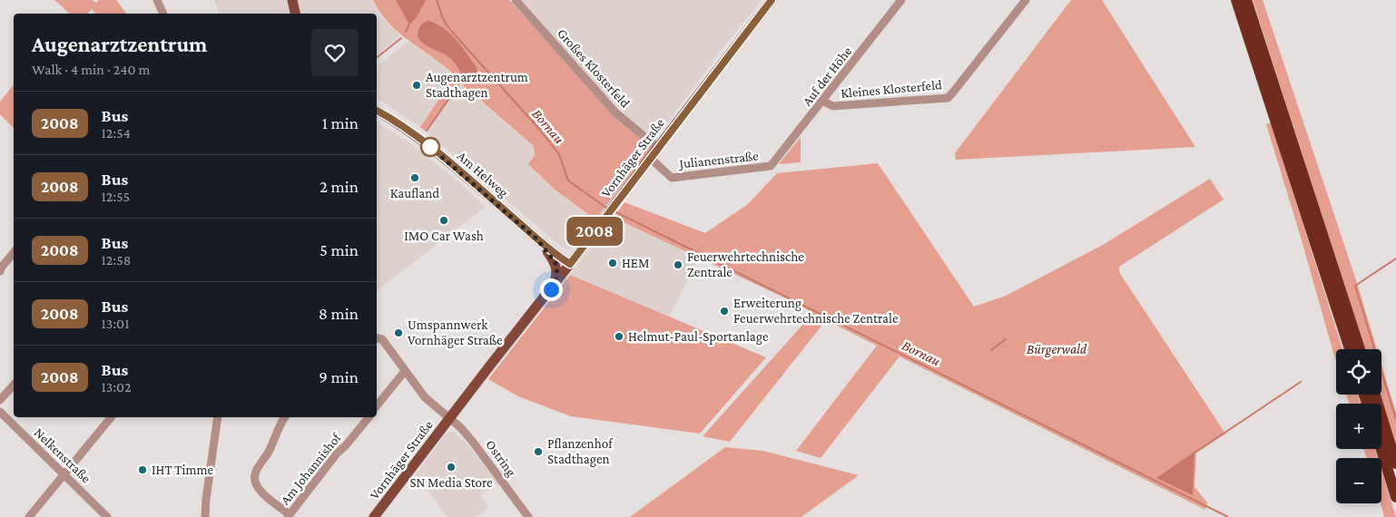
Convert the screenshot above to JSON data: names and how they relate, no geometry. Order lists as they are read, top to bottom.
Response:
{
  "streets": {
    "main road": ["Vornhäger Straße", "Am Helweg"],
    "street": [
      "Großes Klosterfeld",
      "Auf der Höhe",
      "Kleines Klosterfeld",
      "Julianenstraße",
      "Nelkenstraße",
      "Ostring",
      "Am Johannishof"
    ]
  },
  "crossings": [
    ["Großes Klosterfeld", "Vornhäger Straße"],
    ["Auf der Höhe", "Kleines Klosterfeld"],
    ["Auf der Höhe", "Julianenstraße"],
    ["Vornhäger Straße", "Julianenstraße"],
    ["Vornhäger Straße", "Am Helweg"],
    ["Vornhäger Straße", "Ostring"]
  ],
  "water": ["Bornau"],
  "parks": ["Bürgerwald"],
  "places": [
    "Augenarztzentrum Stadthagen",
    "Kaufland",
    "IMO Car Wash",
    "HEM",
    "Feuerwehrtechnische Zentrale",
    "Erweiterung Feuerwehrtechnische Zentrale",
    "Umspannwerk Vornhäger Straße",
    "Helmut-Paul-Sportanlage",
    "Pflanzenhof Stadthagen",
    "SN Media Store",
    "IHT Timme"
  ],
  "lines": ["bus line 2008"],
  "page": {
    "on_map": "2008",
    "heading": ["Augenarztzentrum", "Walk · 4 min · 240 m"],
    "list": [
      {
        "mark": "2008",
        "name": "Bus",
        "note": "12:54",
        "value": "1 min"
      },
      {
        "mark": "2008",
        "name": "Bus",
        "note": "12:55",
        "value": "2 min"
      },
      {
        "mark": "2008",
        "name": "Bus",
        "note": "12:58",
        "value": "5 min"
      },
      {
        "mark": "2008",
        "name": "Bus",
        "note": "13:01",
        "value": "8 min"
      },
      {
        "mark": "2008",
        "name": "Bus",
        "note": "13:02",
        "value": "9 min"
      }
    ],
    "map_buttons": ["+", "−"]
  }
}
